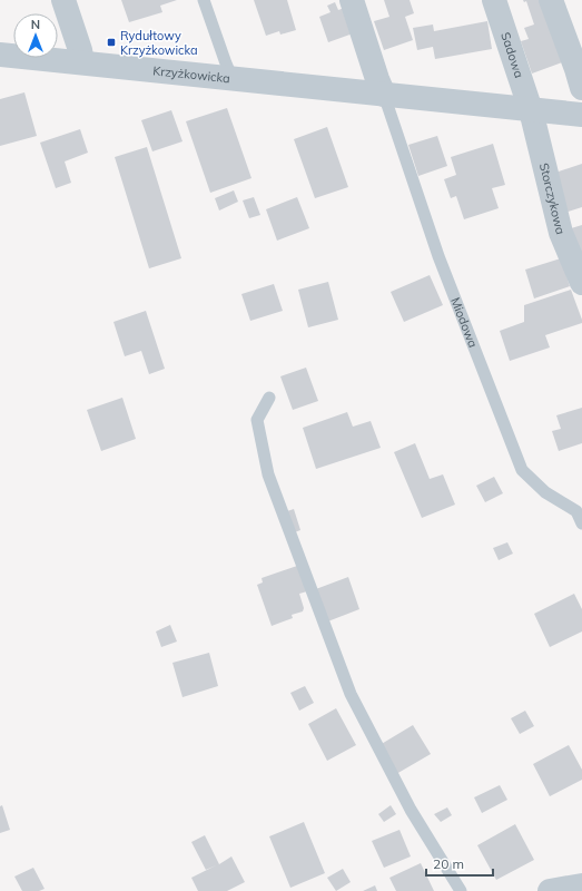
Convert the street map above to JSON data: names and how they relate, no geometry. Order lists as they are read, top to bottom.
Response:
{
  "streets": {
    "street": ["Sadowa", "Krzyżkowicka", "Storczykowa"],
    "lane": ["Miodowa"]
  },
  "crossings": [
    ["Sadowa", "Krzyżkowicka"],
    ["Sadowa", "Storczykowa"],
    ["Krzyżkowicka", "Storczykowa"],
    ["Krzyżkowicka", "Miodowa"]
  ],
  "places": {
    "transit": ["Rydułtowy Krzyżkowicka"]
  },
  "scale_bar": "20 m",
  "north": "top"
}
